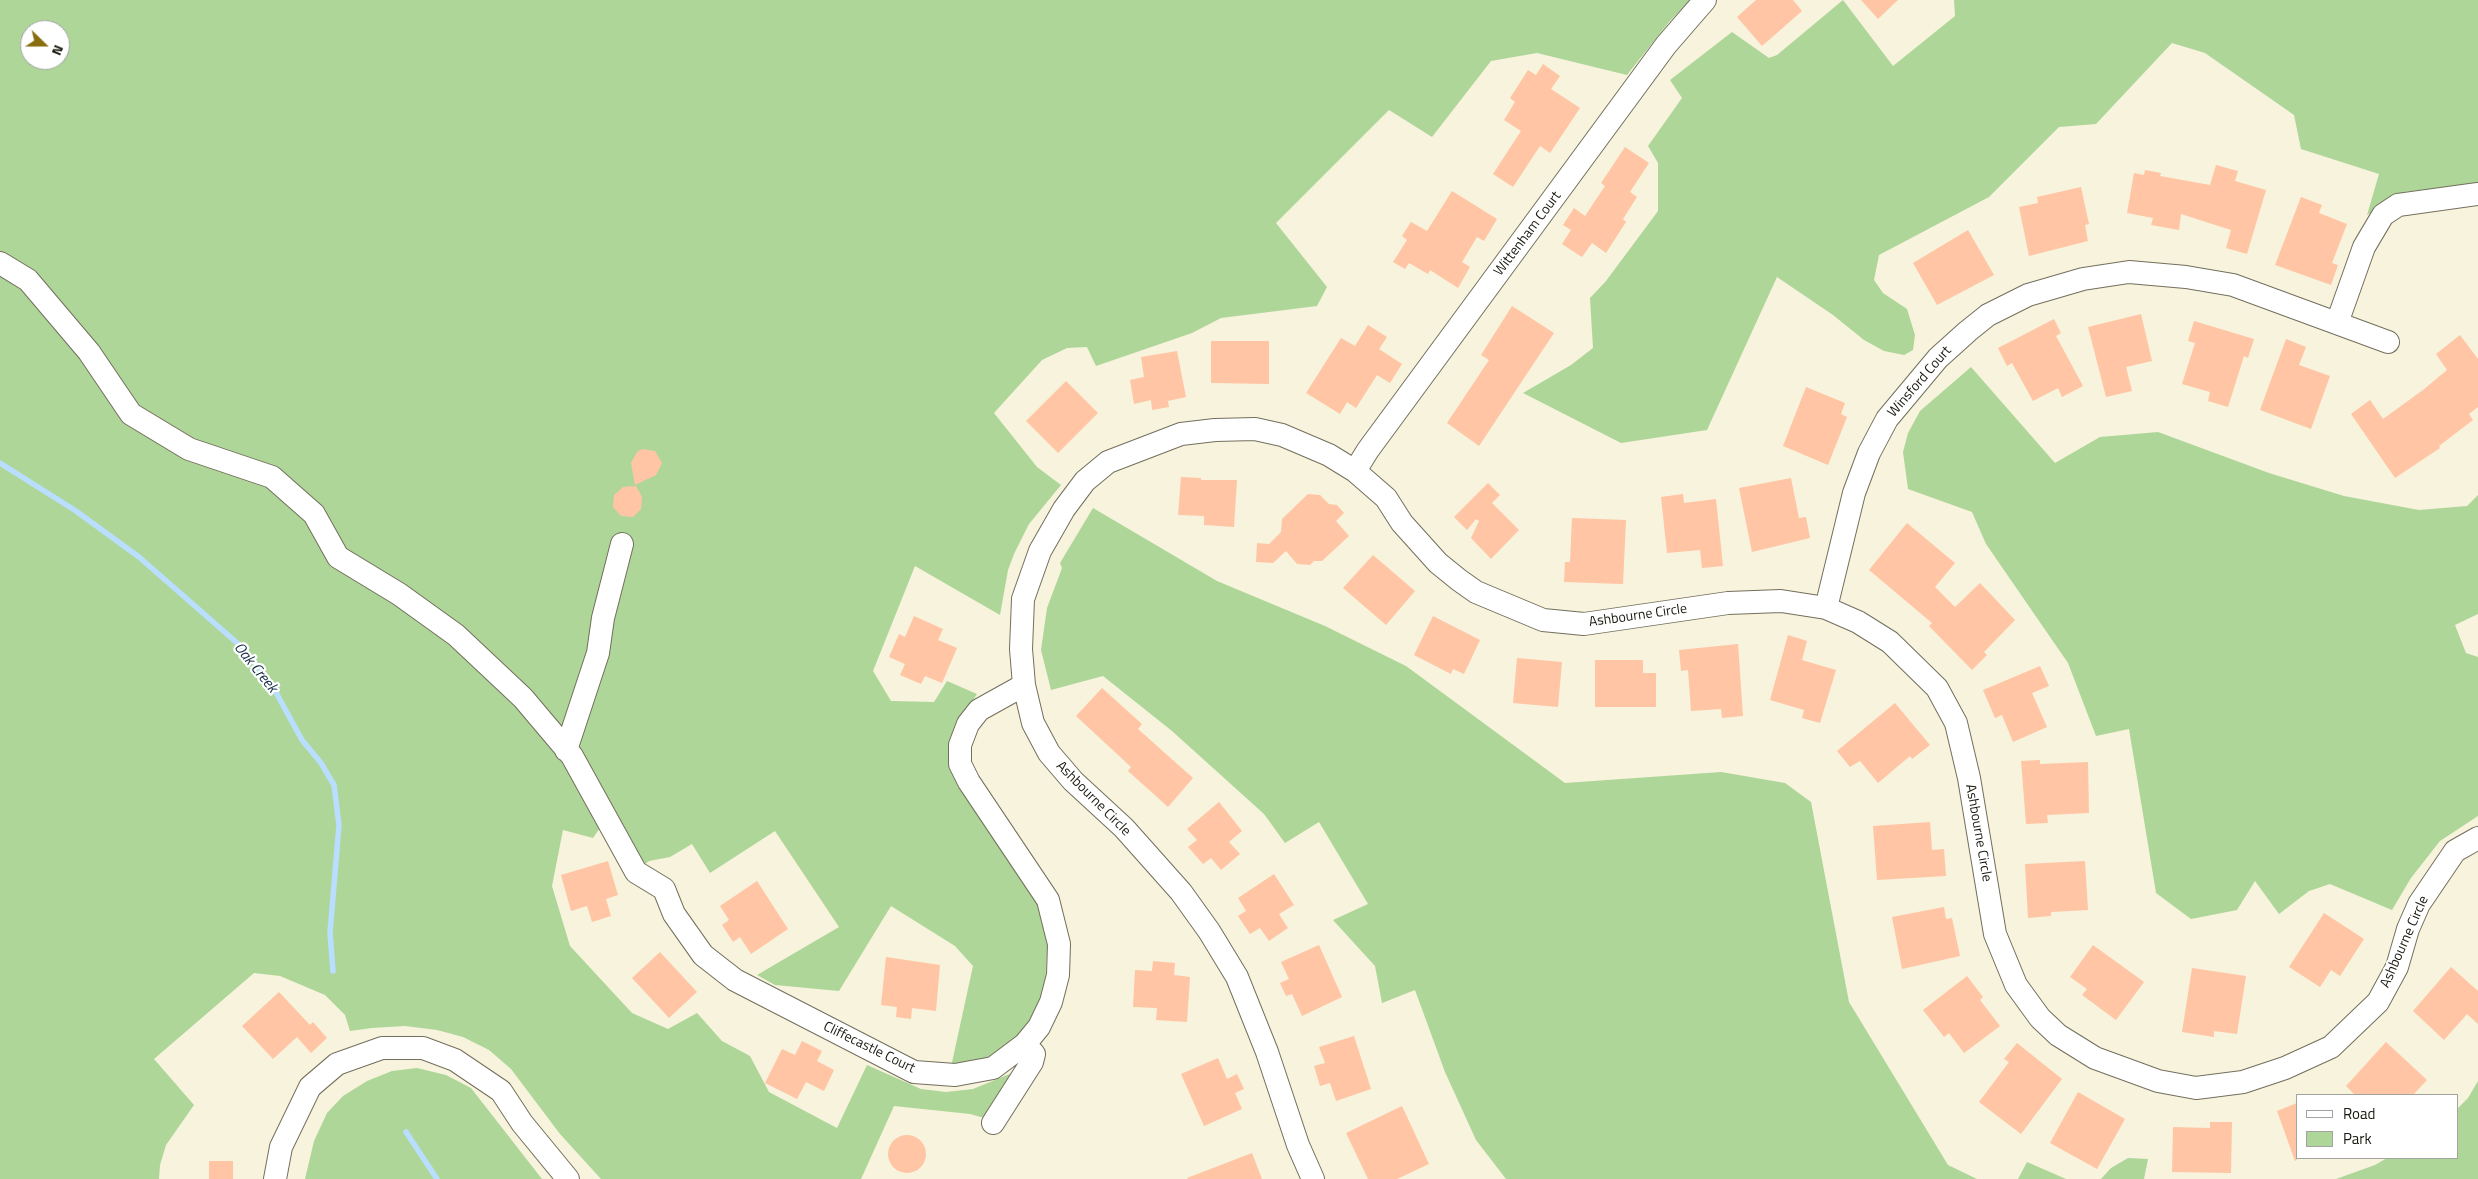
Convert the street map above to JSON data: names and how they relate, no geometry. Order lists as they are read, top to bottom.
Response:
{
  "streets": {
    "street": [
      "Wittenham Court",
      "Winsford Court",
      "Ashbourne Circle",
      "Cliffecastle Court"
    ]
  },
  "crossings": [
    ["Wittenham Court", "Ashbourne Circle"],
    ["Winsford Court", "Ashbourne Circle"],
    ["Ashbourne Circle", "Cliffecastle Court"]
  ],
  "water": ["Oak Creek"],
  "legend": ["Road", "Park"],
  "north": "right"
}
